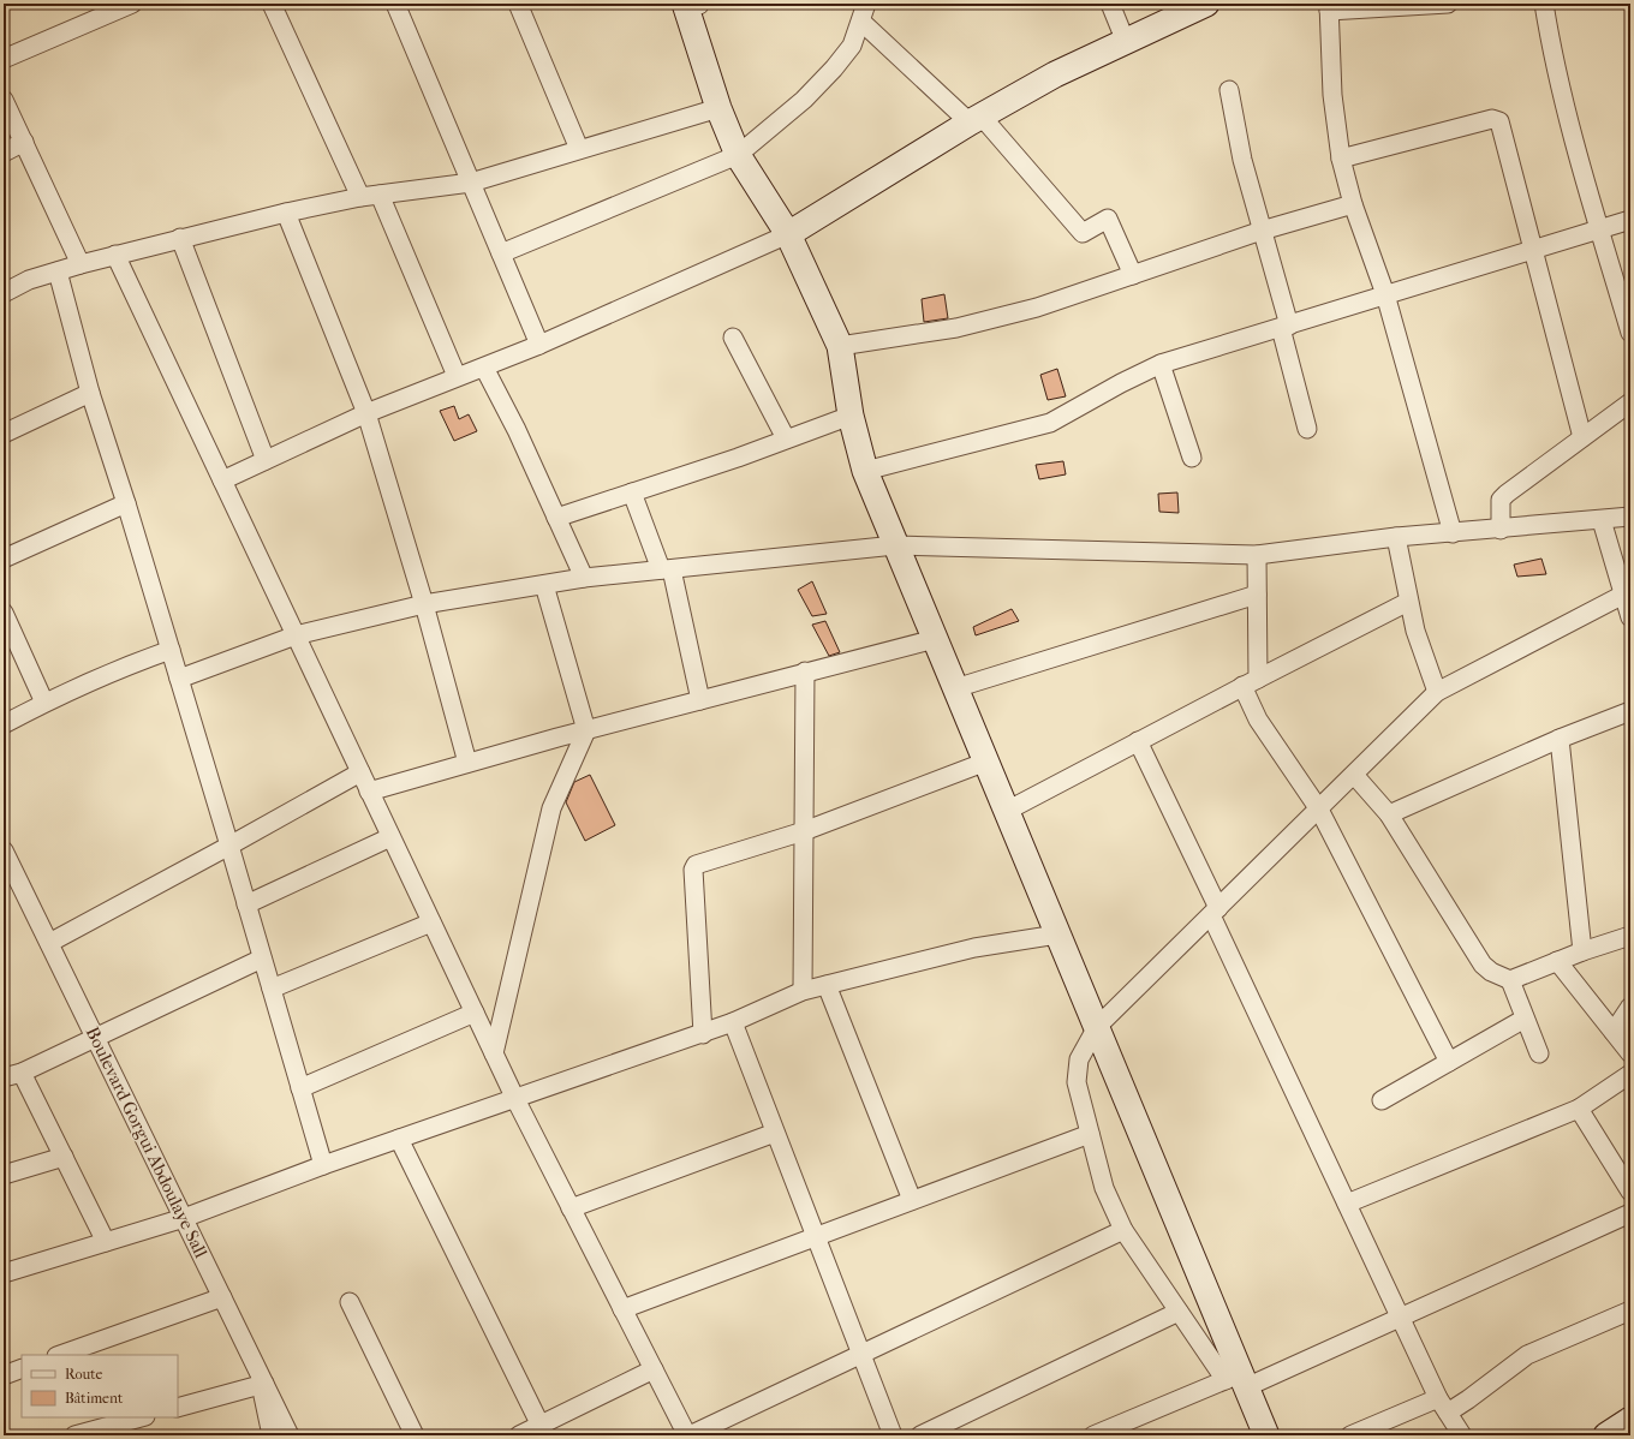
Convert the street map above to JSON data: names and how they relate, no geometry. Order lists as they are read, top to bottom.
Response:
{
  "streets": {
    "street": ["Boulevard Gorgui Abdoulaye Sall"]
  },
  "legend": ["Route", "Bâtiment"]
}
